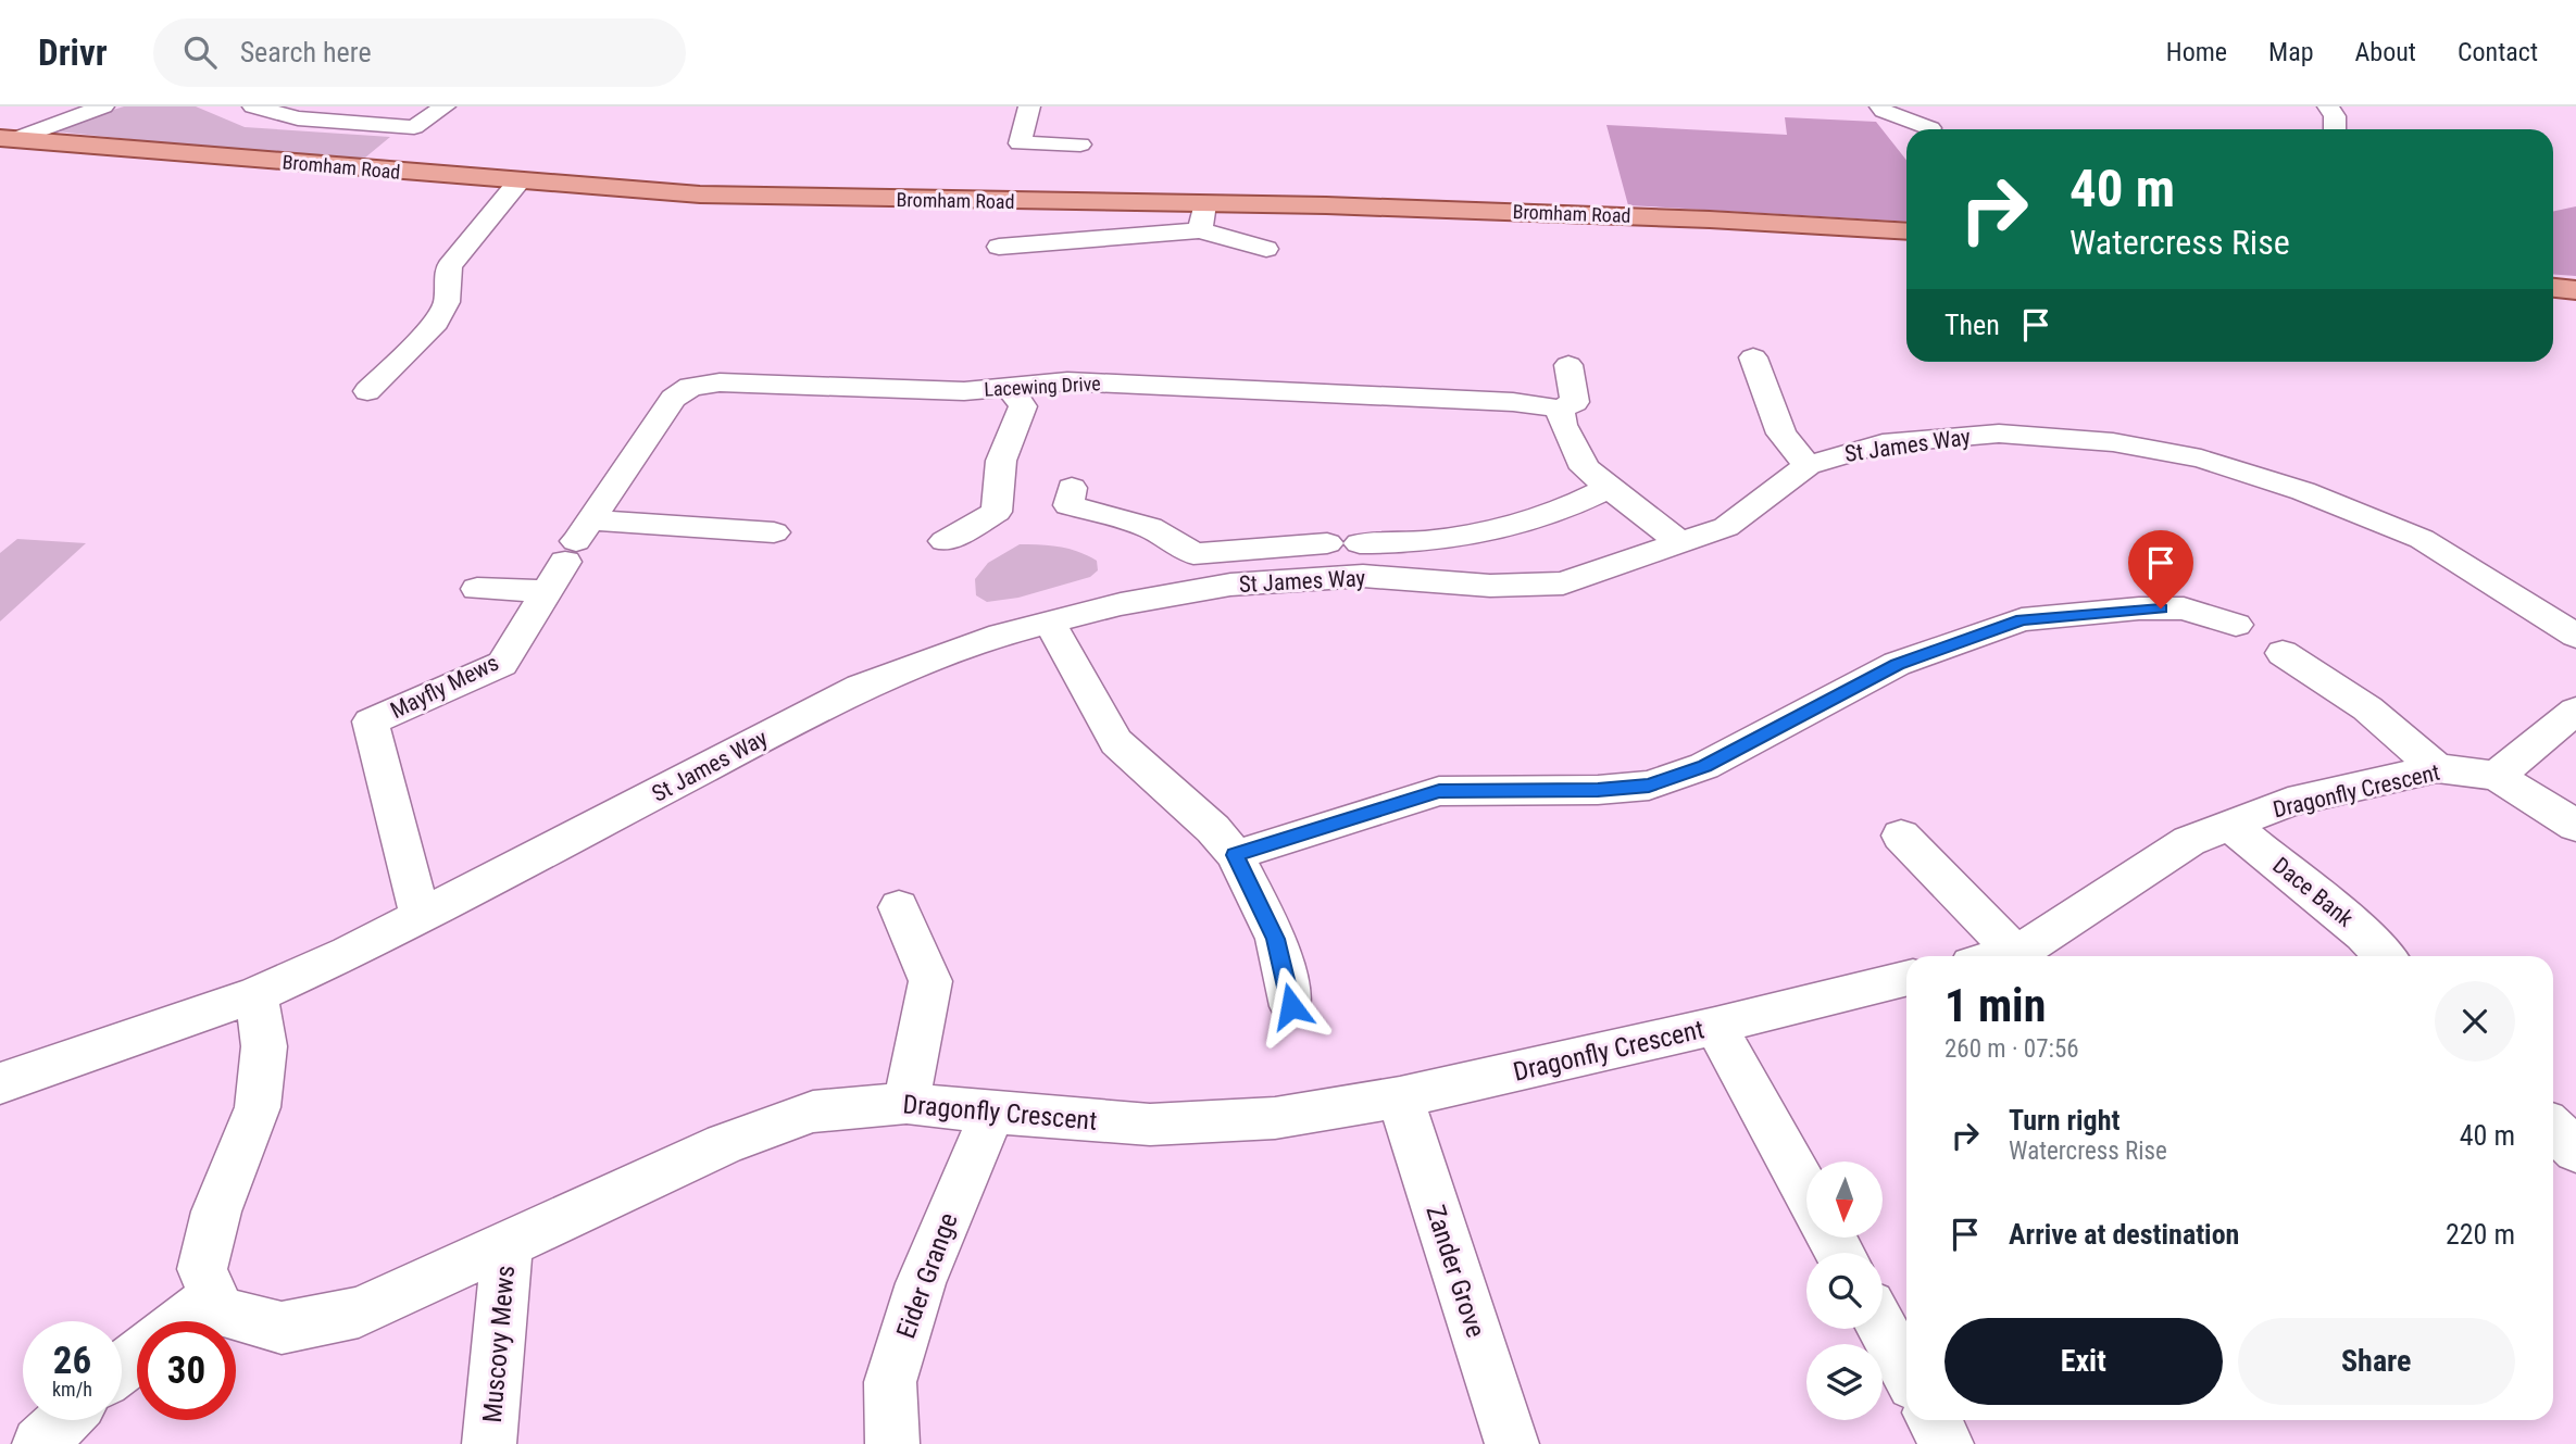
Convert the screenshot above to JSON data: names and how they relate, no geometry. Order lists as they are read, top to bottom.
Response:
{
  "streets": {
    "main road": ["Bromham Road"],
    "street": [
      "Lacewing Drive",
      "St James Way",
      "Mayfly Mews",
      "Dragonfly Crescent",
      "Dace Bank",
      "Zander Grove",
      "Eider Grange",
      "Muscovy Mews"
    ]
  },
  "crossings": [
    ["Lacewing Drive", "Mayfly Mews"],
    ["St James Way", "Mayfly Mews"],
    ["Dragonfly Crescent", "Dace Bank"],
    ["Dragonfly Crescent", "Zander Grove"],
    ["Dragonfly Crescent", "Eider Grange"],
    ["Dragonfly Crescent", "Muscovy Mews"]
  ],
  "north": "bottom",
  "page": {
    "header": "Drivr",
    "search": "Search here",
    "nav": [
      "Home",
      "Map",
      "About",
      "Contact"
    ],
    "turn": ["40 m", "Watercress Rise"],
    "then": "Then",
    "heading": ["1 min", "260 m · 07:56"],
    "list": [
      {
        "name": "Turn right",
        "note": "Watercress Rise",
        "value": "40 m"
      },
      {
        "name": "Arrive at destination",
        "value": "220 m"
      }
    ],
    "buttons": ["Exit", "Share"],
    "speed": "26 km/h",
    "limit": "30"
  }
}
